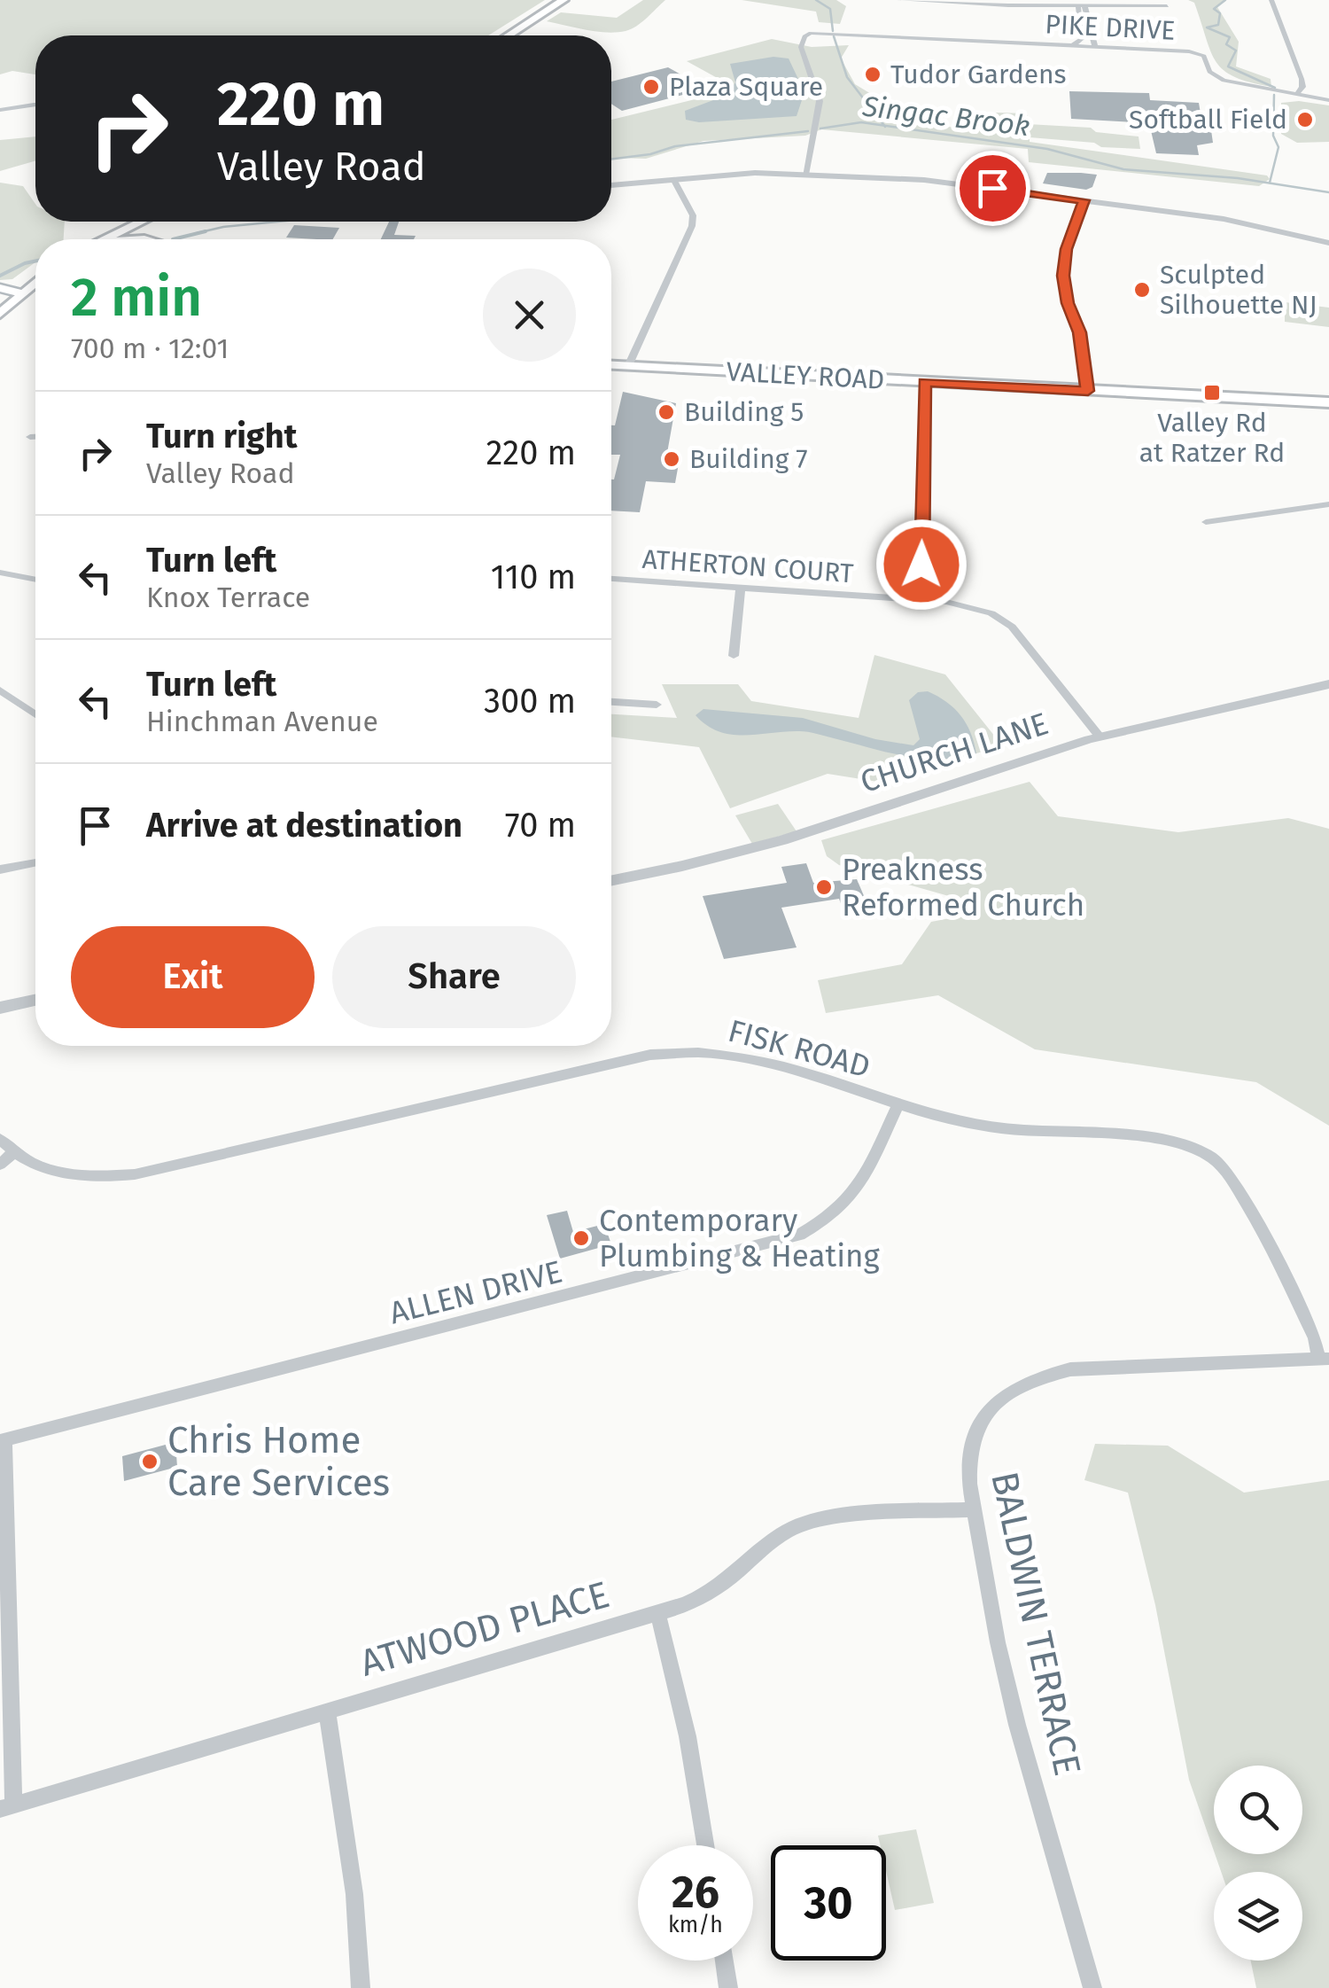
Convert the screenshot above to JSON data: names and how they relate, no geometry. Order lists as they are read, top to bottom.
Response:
{
  "streets": {
    "main road": ["VALLEY ROAD"],
    "street": [
      "PIKE DRIVE",
      "ATHERTON COURT",
      "CHURCH LANE",
      "FISK ROAD",
      "ALLEN DRIVE",
      "BALDWIN TERRACE",
      "ATWOOD PLACE"
    ]
  },
  "crossings": [
    ["ATHERTON COURT", "CHURCH LANE"],
    ["FISK ROAD", "ALLEN DRIVE"],
    ["FISK ROAD", "BALDWIN TERRACE"],
    ["BALDWIN TERRACE", "ATWOOD PLACE"]
  ],
  "water": ["Singac Brook"],
  "places": {
    "other": [
      "Tudor Gardens",
      "Plaza Square",
      "Softball Field",
      "Sculpted Silhouette NJ",
      "Building 5",
      "Building 7",
      "Preakness Reformed Church",
      "Contemporary Plumbing & Heating",
      "Chris Home Care Services"
    ],
    "transit": ["Valley Rd at Ratzer Rd"]
  },
  "page": {
    "turn": ["220 m", "Valley Road"],
    "heading": ["2 min", "700 m · 12:01"],
    "list": [
      {
        "name": "Turn right",
        "note": "Valley Road",
        "value": "220 m"
      },
      {
        "name": "Turn left",
        "note": "Knox Terrace",
        "value": "110 m"
      },
      {
        "name": "Turn left",
        "note": "Hinchman Avenue",
        "value": "300 m"
      },
      {
        "name": "Arrive at destination",
        "value": "70 m"
      }
    ],
    "buttons": ["Exit", "Share"],
    "speed": "26 km/h",
    "limit": "30"
  }
}
